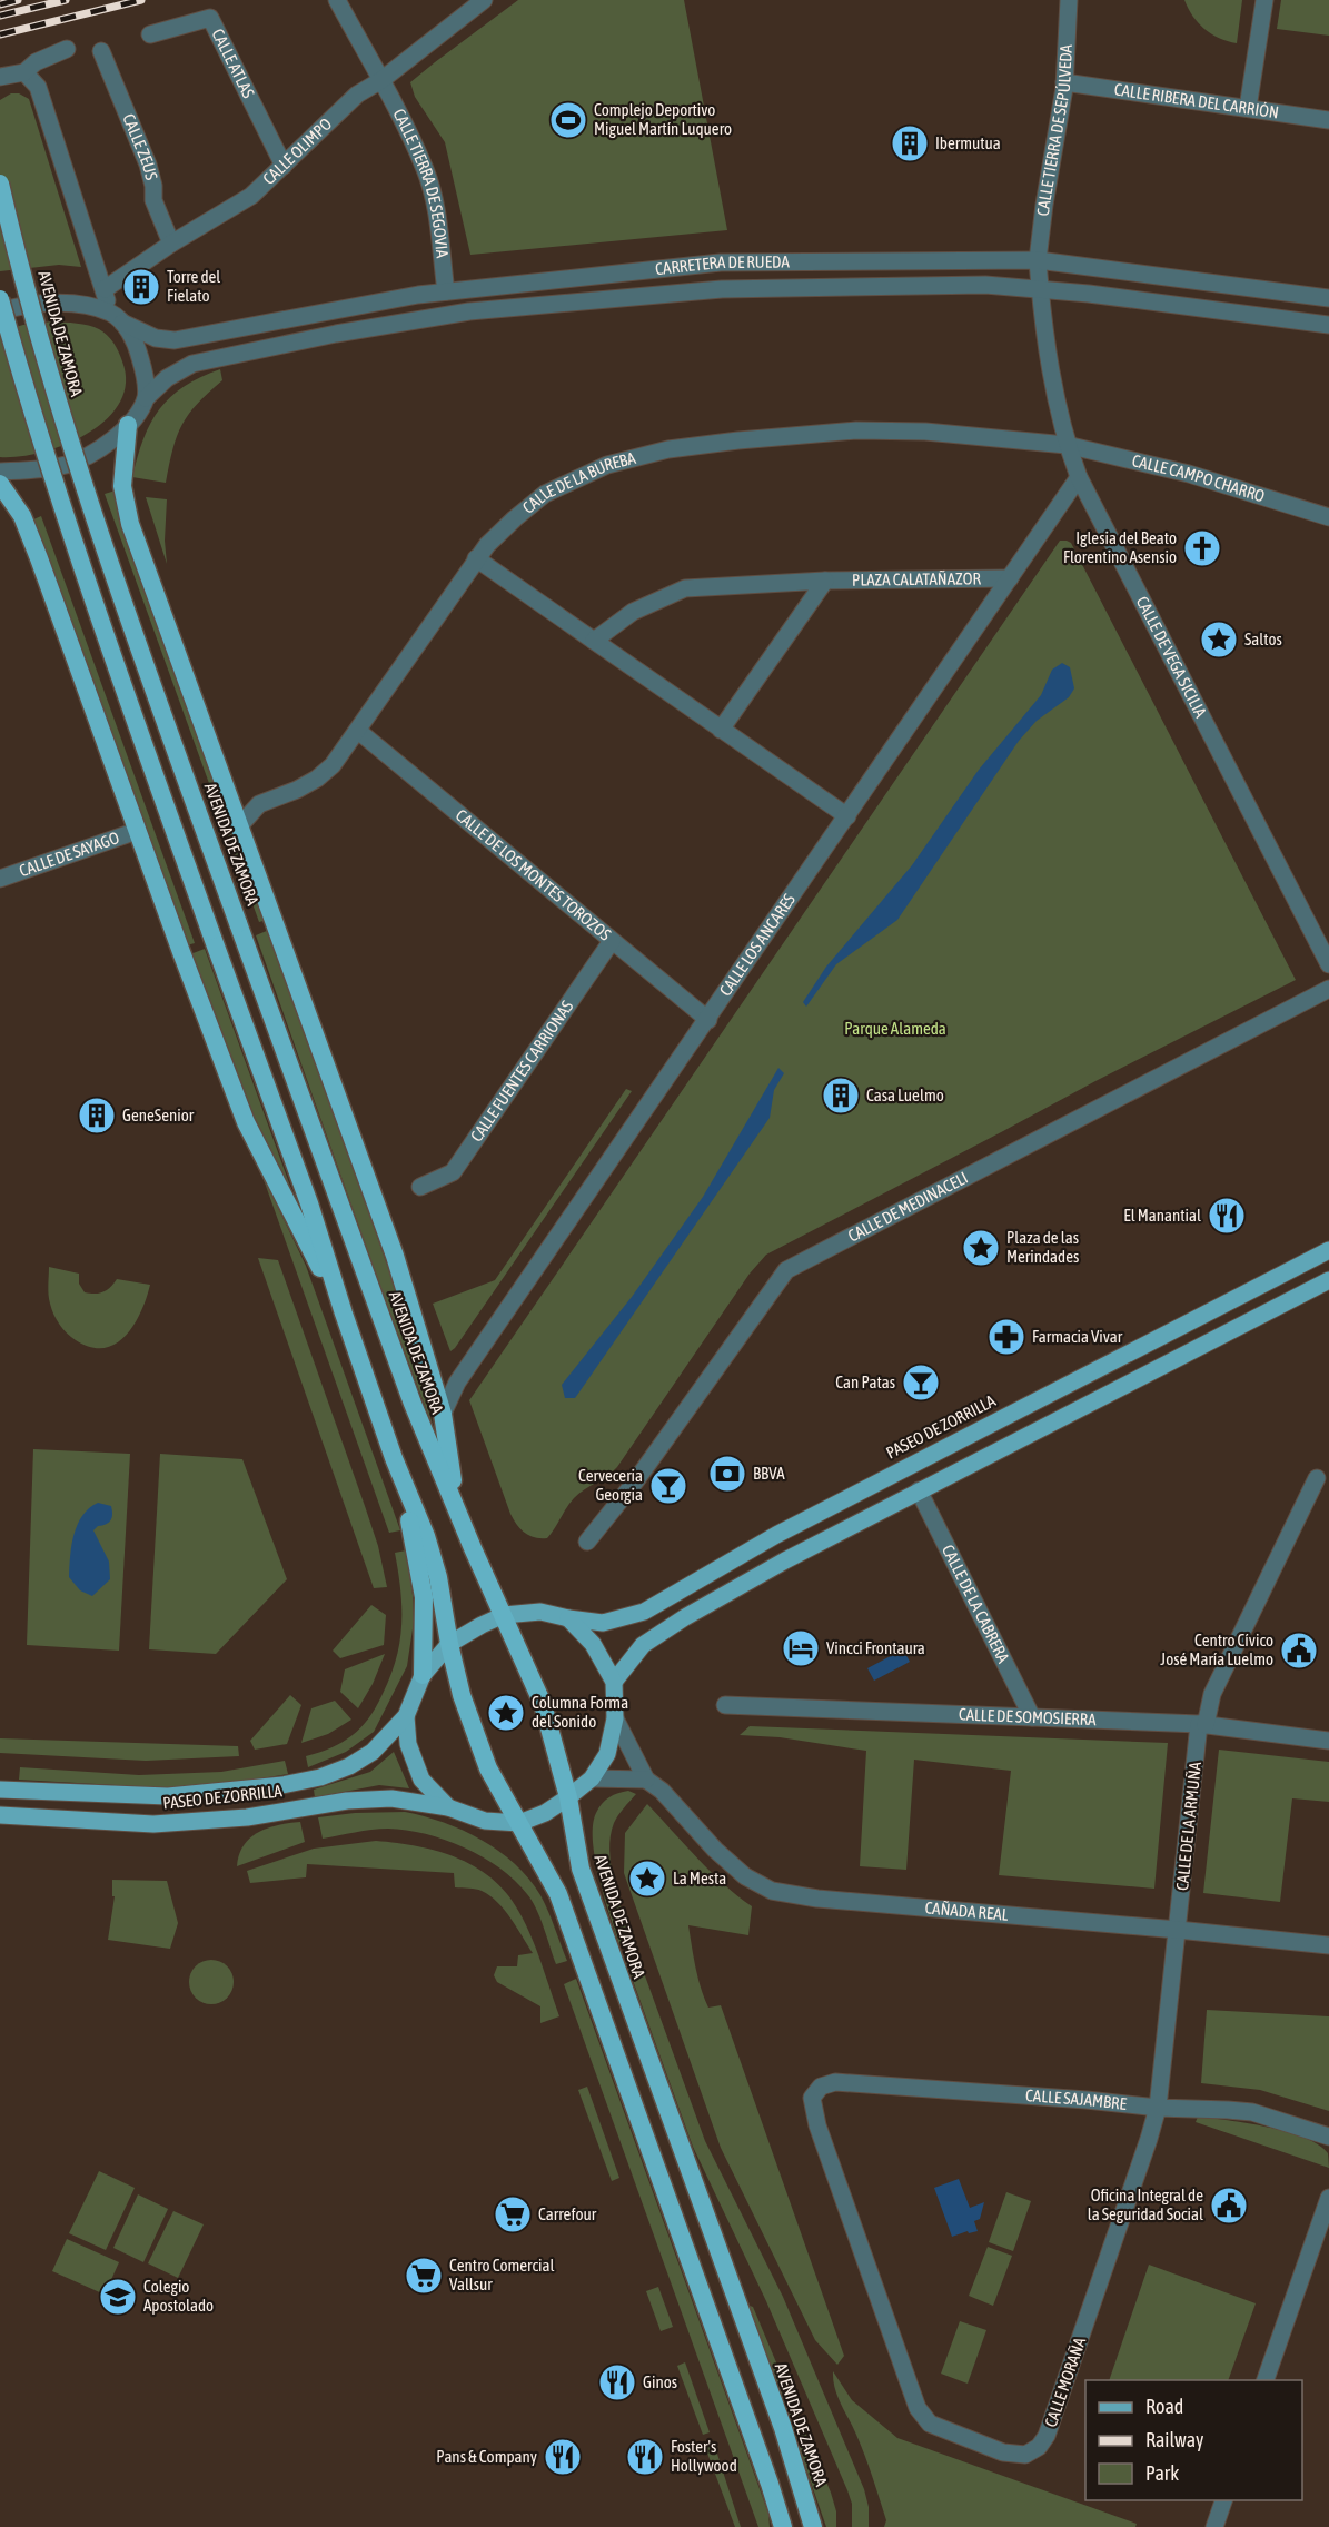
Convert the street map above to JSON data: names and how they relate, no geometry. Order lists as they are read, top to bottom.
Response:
{
  "streets": {
    "highway": ["AVENIDA DE ZAMORA"],
    "main road": ["PASEO DE ZORRILLA"],
    "street": [
      "CALLE ATLAS",
      "CALLE RIBERA DEL CARRIÓN",
      "CALLE TIERRA DE SEPÚLVEDA",
      "CALLE ZEUS",
      "CALLE OLIMPO",
      "CALLE TIERRA DE SEGOVIA",
      "CARRETERA DE RUEDA",
      "CALLE CAMPO CHARRO",
      "CALLE DE LA BUREBA",
      "PLAZA CALATAÑAZOR",
      "CALLE DE VEGA SICILIA",
      "CALLE DE SAYAGO",
      "CALLE DE LOS MONTES TOROZOS",
      "CALLE LOS ANCARES",
      "CALLE FUENTES CARRIONAS",
      "CALLE DE MEDINACELI",
      "CALLE DE LA CABRERA",
      "CALLE DE SOMOSIERRA",
      "CALLE DE LA ARMUÑA",
      "CAÑADA REAL",
      "CALLE SAJAMBRE",
      "CALLE MORAÑA"
    ]
  },
  "crossings": [
    ["CALLE ATLAS", "CALLE OLIMPO"],
    ["CALLE RIBERA DEL CARRIÓN", "CALLE TIERRA DE SEPÚLVEDA"],
    ["CALLE TIERRA DE SEPÚLVEDA", "CARRETERA DE RUEDA"],
    ["CALLE TIERRA DE SEPÚLVEDA", "CALLE DE VEGA SICILIA"],
    ["CALLE ZEUS", "CALLE OLIMPO"],
    ["CALLE OLIMPO", "CALLE TIERRA DE SEGOVIA"],
    ["CALLE TIERRA DE SEGOVIA", "CARRETERA DE RUEDA"],
    ["CARRETERA DE RUEDA", "CALLE DE VEGA SICILIA"],
    ["AVENIDA DE ZAMORA", "PASEO DE ZORRILLA"],
    ["CALLE CAMPO CHARRO", "CALLE DE LA BUREBA"],
    ["CALLE CAMPO CHARRO", "CALLE DE VEGA SICILIA"],
    ["CALLE DE LA BUREBA", "CALLE DE VEGA SICILIA"],
    ["CALLE DE LA BUREBA", "CALLE DE LOS MONTES TOROZOS"],
    ["PLAZA CALATAÑAZOR", "CALLE LOS ANCARES"],
    ["CALLE DE VEGA SICILIA", "CALLE LOS ANCARES"],
    ["CALLE DE LOS MONTES TOROZOS", "CALLE LOS ANCARES"],
    ["CALLE DE LOS MONTES TOROZOS", "CALLE FUENTES CARRIONAS"],
    ["PASEO DE ZORRILLA", "CAÑADA REAL"],
    ["CALLE DE LA CABRERA", "CALLE DE SOMOSIERRA"],
    ["CALLE DE SOMOSIERRA", "CALLE DE LA ARMUÑA"],
    ["CALLE DE LA ARMUÑA", "CAÑADA REAL"],
    ["CALLE DE LA ARMUÑA", "CALLE MORAÑA"],
    ["CAÑADA REAL", "CALLE MORAÑA"],
    ["CALLE SAJAMBRE", "CALLE MORAÑA"]
  ],
  "parks": ["Parque Alameda"],
  "places": {
    "sports": ["Complejo Deportivo Miguel Martín Luquero"],
    "building": [
      "Ibermutua",
      "Torre del Fielato",
      "Casa Luelmo",
      "GeneSenior"
    ],
    "church": ["Iglesia del Beato Florentino Asensio"],
    "place": [
      "Saltos",
      "Plaza de las Merindades",
      "Columna Forma del Sonido",
      "La Mesta"
    ],
    "restaurant": [
      "El Manantial",
      "Ginos",
      "Pans & Company",
      "Foster's Hollywood"
    ],
    "pharmacy": ["Farmacia Vivar"],
    "bar": ["Can Patas", "Cerveceria Georgia"],
    "bank": ["BBVA"],
    "hotel": ["Vincci Frontaura"],
    "public building": ["Centro Cívico José María Luelmo", "Oficina Integral de la Seguridad Social"],
    "supermarket": ["Carrefour", "Centro Comercial Vallsur"],
    "school or university": ["Colegio Apostolado"]
  },
  "legend": ["Road", "Railway", "Park"]
}
